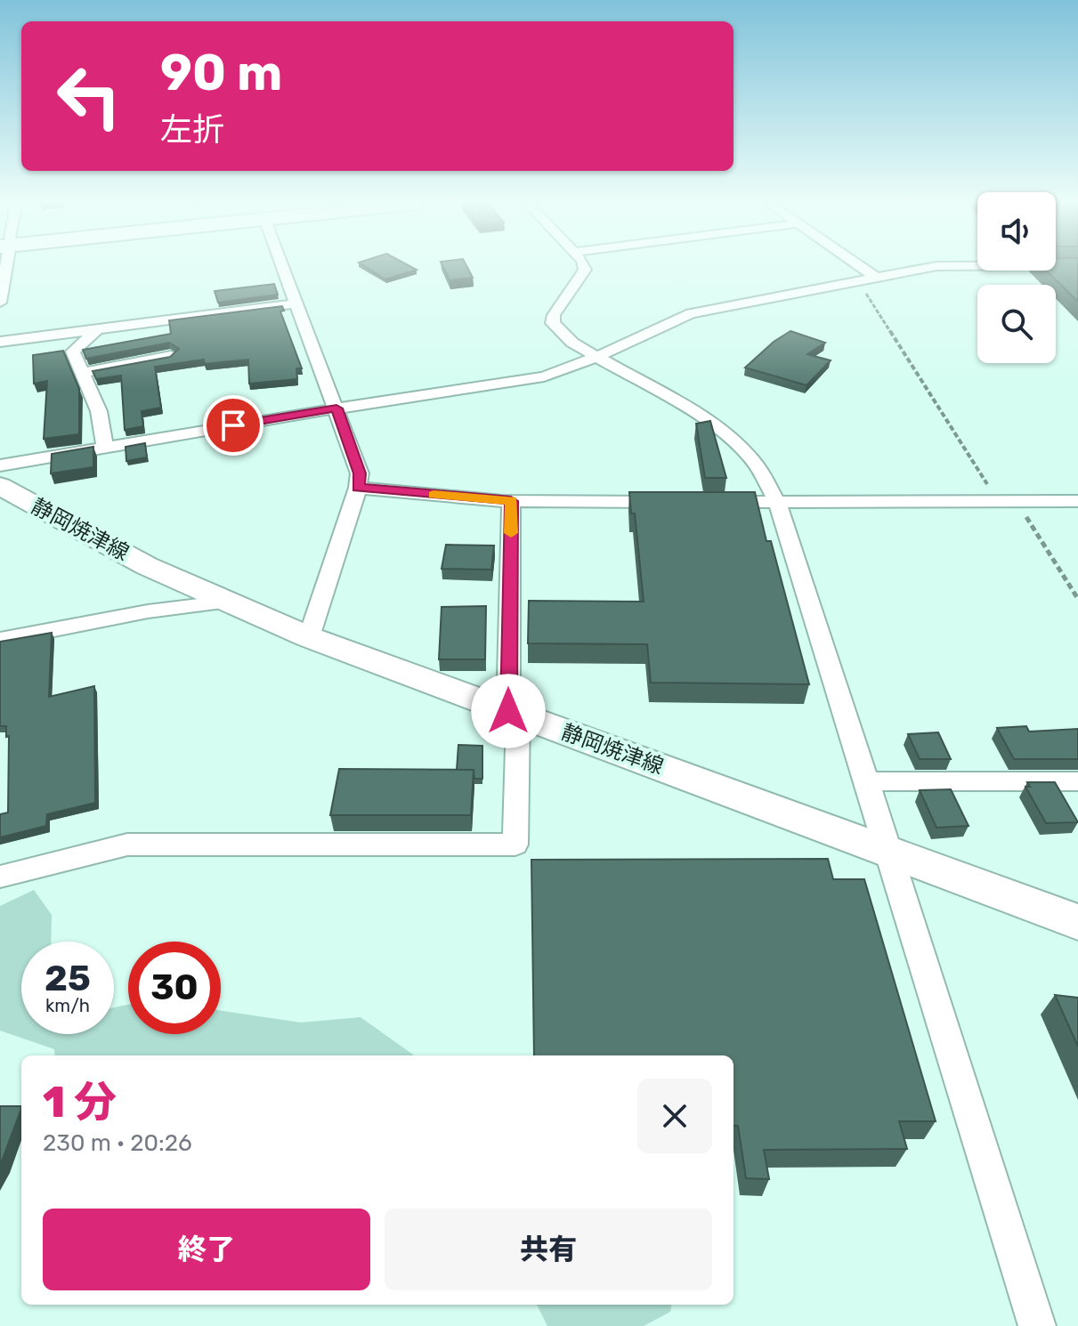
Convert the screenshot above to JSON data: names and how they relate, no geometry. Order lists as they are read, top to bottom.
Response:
{
  "streets": {
    "main road": ["静岡焼津線"]
  },
  "page": {
    "turn": ["90 m", "左折"],
    "speed": "25 km/h",
    "limit": "30",
    "heading": ["1 分", "230 m · 20:26"],
    "buttons": ["終了", "共有"]
  }
}
